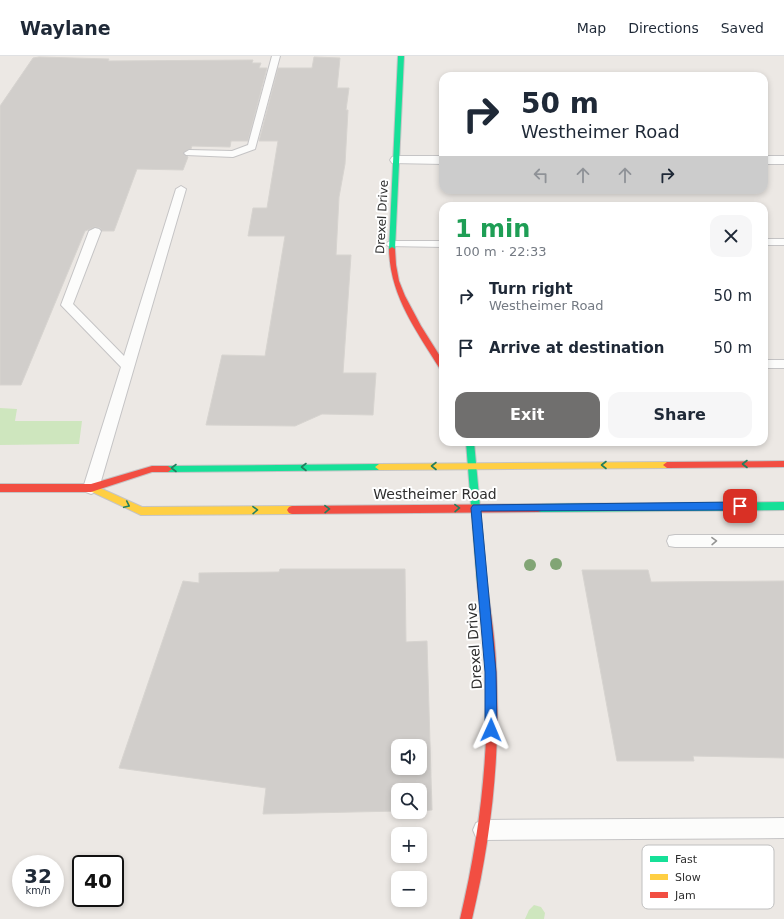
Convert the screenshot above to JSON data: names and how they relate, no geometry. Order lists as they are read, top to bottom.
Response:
{
  "streets": {
    "main road": ["Drexel Drive", "Westheimer Road"]
  },
  "crossings": [
    ["Drexel Drive", "Westheimer Road"]
  ],
  "legend": ["Fast", "Slow", "Jam"],
  "page": {
    "header": "Waylane",
    "nav": ["Map", "Directions", "Saved"],
    "turn": ["50 m", "Westheimer Road"],
    "heading": ["1 min", "100 m · 22:33"],
    "list": [
      {
        "name": "Turn right",
        "note": "Westheimer Road",
        "value": "50 m"
      },
      {
        "name": "Arrive at destination",
        "value": "50 m"
      }
    ],
    "buttons": ["Exit", "Share"],
    "map_buttons": ["+", "−"],
    "speed": "32 km/h",
    "limit": "40"
  }
}
